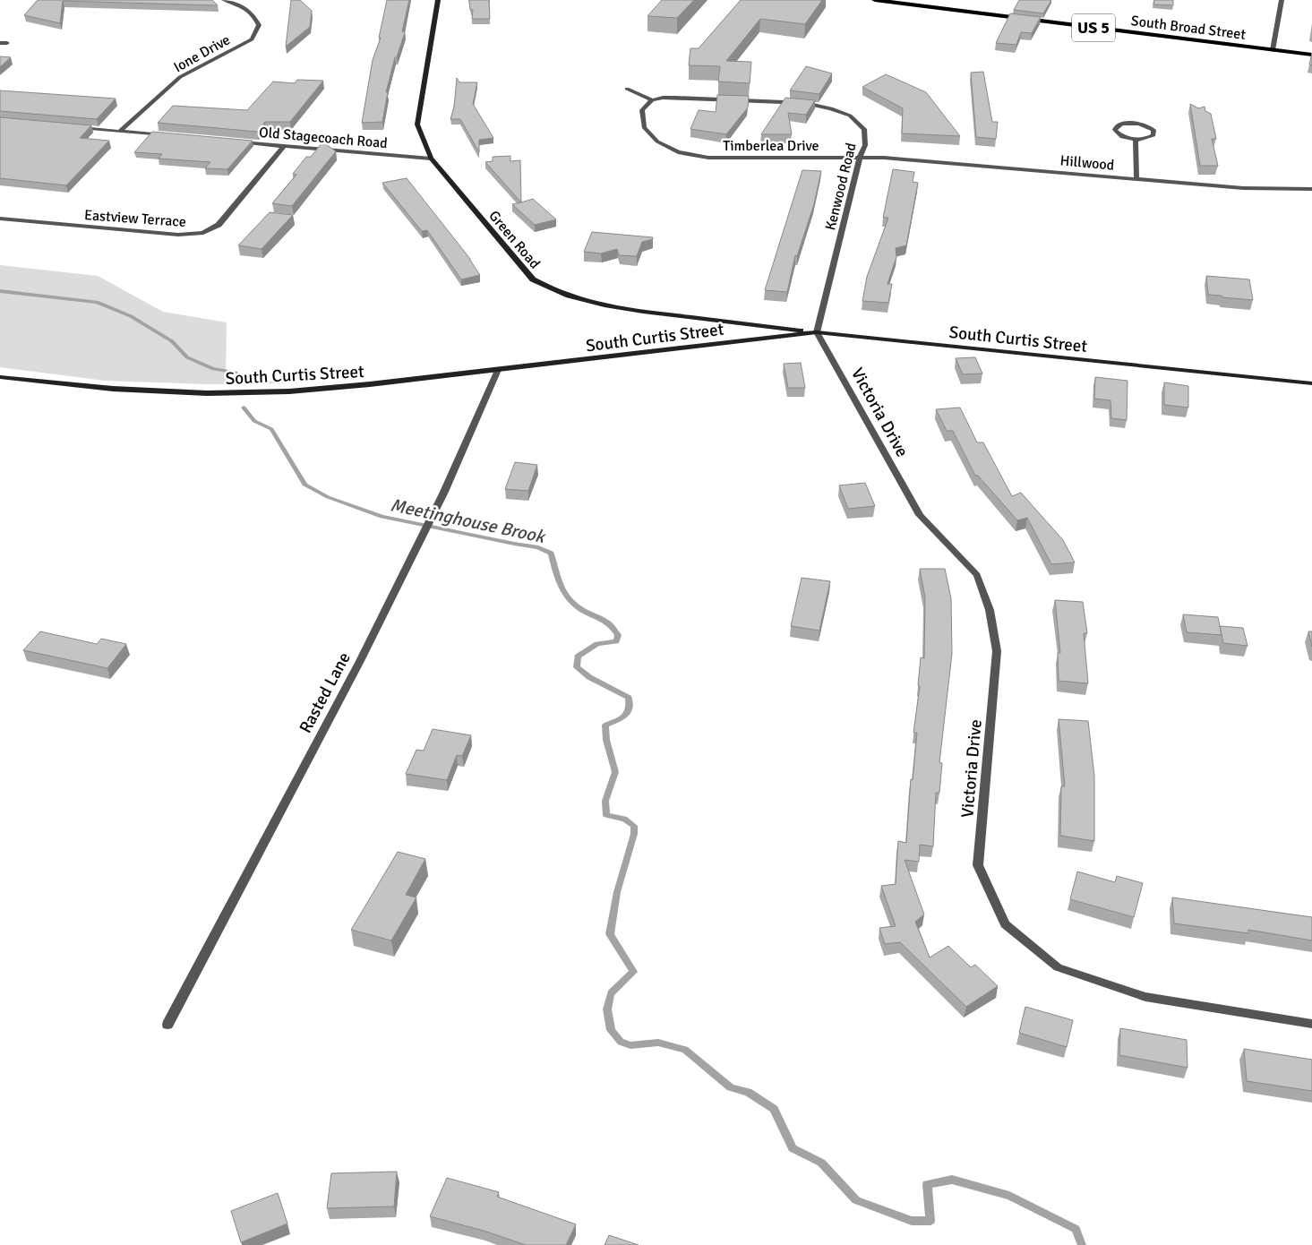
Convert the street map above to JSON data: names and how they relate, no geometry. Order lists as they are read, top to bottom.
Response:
{
  "streets": {
    "main road": ["South Broad Street", "US 5"],
    "street": [
      "Ione Drive",
      "Old Stagecoach Road",
      "Timberlea Drive",
      "Hillwood",
      "Kenwood Road",
      "Eastview Terrace",
      "Green Road",
      "South Curtis Street",
      "Victoria Drive",
      "Rasted Lane"
    ]
  },
  "crossings": [
    ["Old Stagecoach Road", "Eastview Terrace"],
    ["Old Stagecoach Road", "Green Road"],
    ["Timberlea Drive", "Hillwood"],
    ["Timberlea Drive", "Kenwood Road"],
    ["Hillwood", "Kenwood Road"],
    ["Kenwood Road", "Green Road"],
    ["Kenwood Road", "South Curtis Street"],
    ["Kenwood Road", "Victoria Drive"],
    ["Green Road", "South Curtis Street"],
    ["Green Road", "Victoria Drive"],
    ["South Curtis Street", "Victoria Drive"],
    ["South Curtis Street", "Rasted Lane"]
  ],
  "water": ["Meetinghouse Brook"]
}
